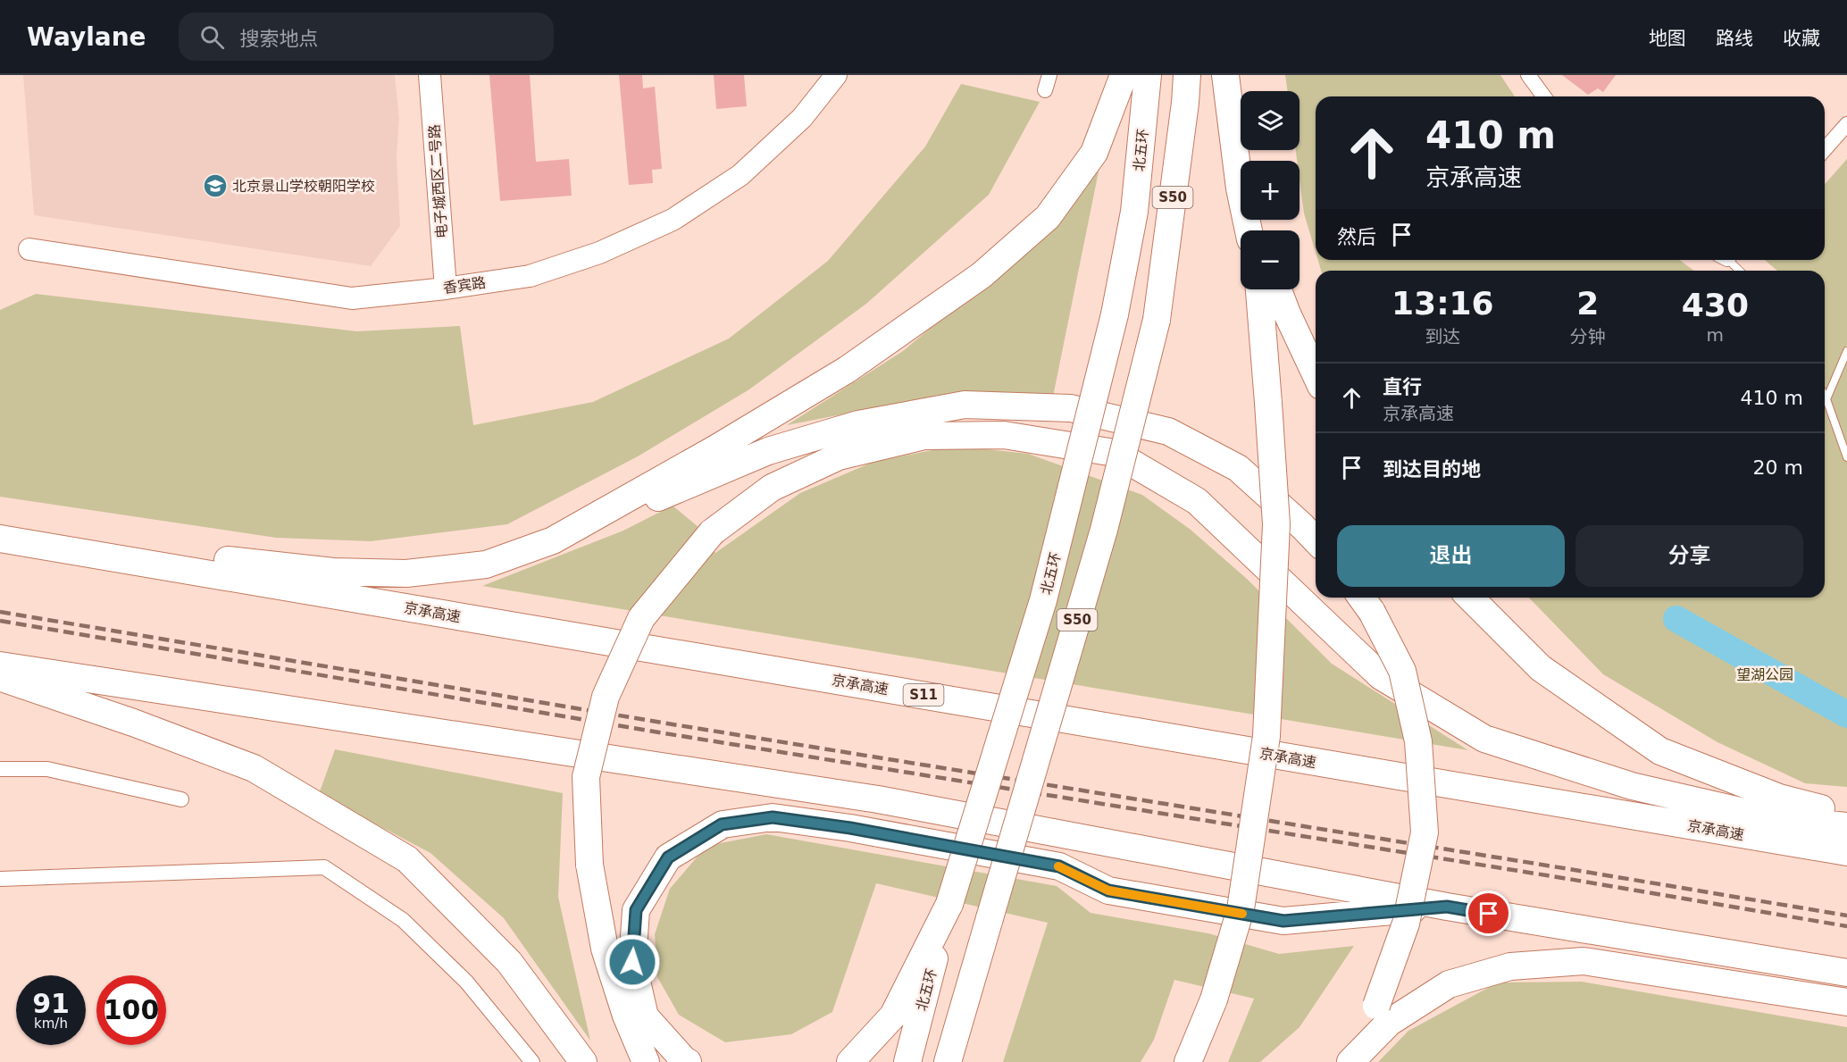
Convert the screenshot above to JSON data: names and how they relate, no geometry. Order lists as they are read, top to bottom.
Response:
{
  "streets": {
    "highway": [
      "北五环",
      "S50",
      "京承高速",
      "S11"
    ],
    "street": ["电子城西区二号路", "香宾路"]
  },
  "crossings": [
    ["电子城西区二号路", "香宾路"]
  ],
  "parks": ["望湖公园"],
  "places": {
    "school or university": ["北京景山学校朝阳学校"]
  },
  "page": {
    "header": "Waylane",
    "search": "搜索地点",
    "nav": ["地图", "路线", "收藏"],
    "map_buttons": ["+", "−"],
    "turn": ["410 m", "京承高速"],
    "then": "然后",
    "eta": [
      "13:16",
      "到达",
      "2",
      "分钟",
      "430",
      "m"
    ],
    "list": [
      {
        "name": "直行",
        "note": "京承高速",
        "value": "410 m"
      },
      {
        "name": "到达目的地",
        "value": "20 m"
      }
    ],
    "buttons": ["退出", "分享"],
    "speed": "91 km/h",
    "limit": "100"
  }
}
